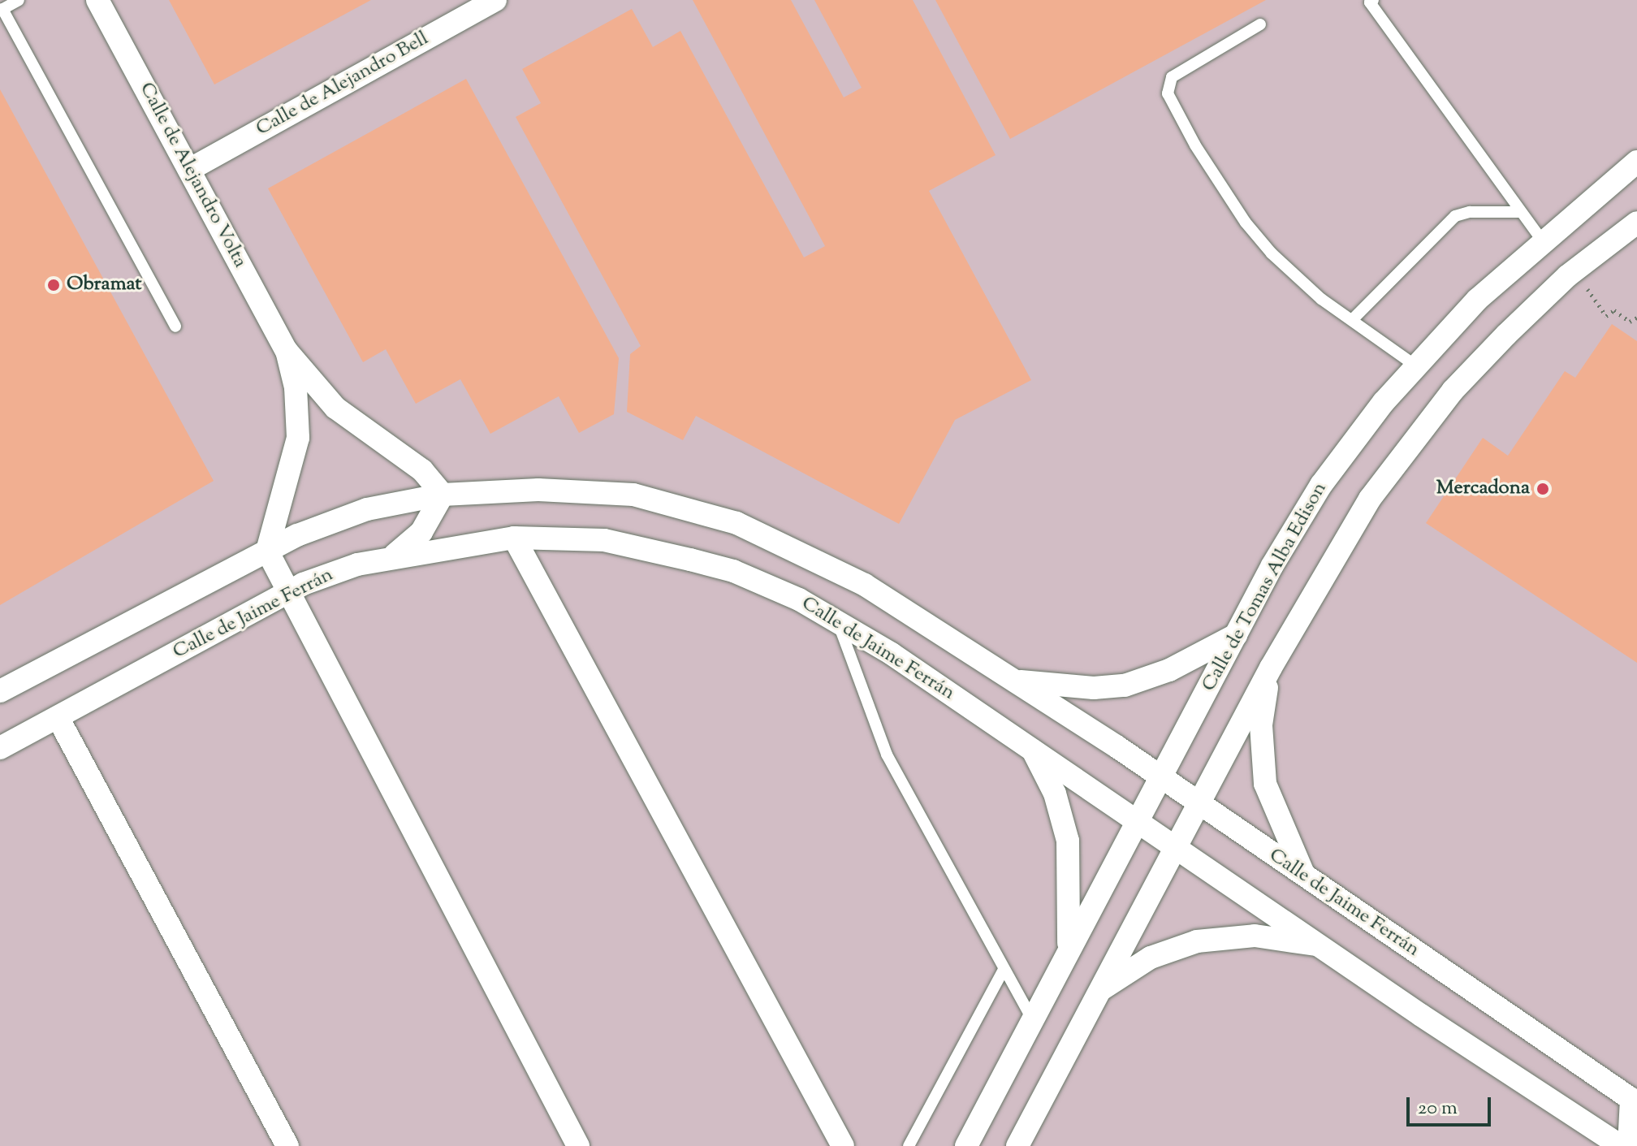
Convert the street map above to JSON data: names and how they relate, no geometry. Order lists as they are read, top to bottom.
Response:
{
  "streets": {
    "street": [
      "Calle de Alejandro Bell",
      "Calle de Alejandro Volta",
      "Calle de Tomas Alba Edison",
      "Calle de Jaime Ferrán"
    ]
  },
  "crossings": [
    ["Calle de Alejandro Bell", "Calle de Alejandro Volta"],
    ["Calle de Alejandro Volta", "Calle de Jaime Ferrán"],
    ["Calle de Tomas Alba Edison", "Calle de Jaime Ferrán"]
  ],
  "places": ["Obramat", "Mercadona"],
  "scale_bar": "20 m"
}
